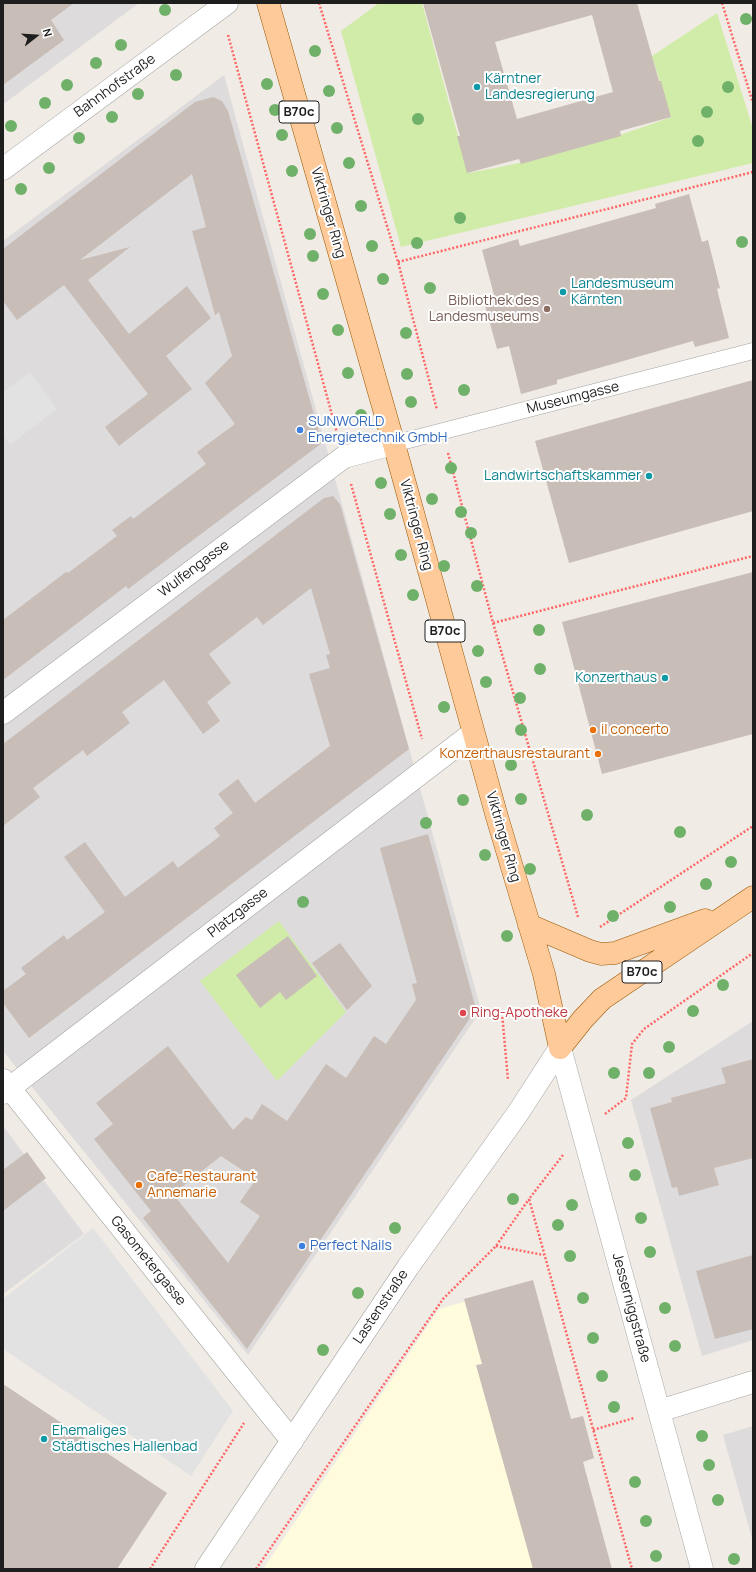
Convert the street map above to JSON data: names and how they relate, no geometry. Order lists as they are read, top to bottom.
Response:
{
  "streets": {
    "main road": ["B70c", "Viktringer Ring"],
    "street": [
      "Bahnhofstraße",
      "Wulfengasse",
      "Platzgasse",
      "Gasometergasse",
      "Lastenstraße",
      "Jesserniggstraße"
    ],
    "lane": ["Museumgasse"]
  },
  "crossings": [
    ["B70c", "Viktringer Ring"],
    ["B70c", "Lastenstraße"],
    ["B70c", "Jesserniggstraße"],
    ["Viktringer Ring", "Museumgasse"],
    ["Viktringer Ring", "Wulfengasse"],
    ["Viktringer Ring", "Platzgasse"],
    ["Viktringer Ring", "Lastenstraße"],
    ["Viktringer Ring", "Jesserniggstraße"],
    ["Museumgasse", "Wulfengasse"],
    ["Platzgasse", "Gasometergasse"],
    ["Gasometergasse", "Lastenstraße"],
    ["Lastenstraße", "Jesserniggstraße"]
  ],
  "places": [
    "Kärntner Landesregierung",
    "Landesmuseum Kärnten",
    "Bibliothek des Landesmuseums",
    "SUNWORLD Energietechnik GmbH",
    "Landwirtschaftskammer",
    "Konzerthaus",
    "il concerto",
    "Konzerthausrestaurant",
    "Ring-Apotheke",
    "Cafe-Restaurant Annemarie",
    "Perfect Nails",
    "Ehemaliges Städtisches Hallenbad"
  ],
  "north": "right"
}
